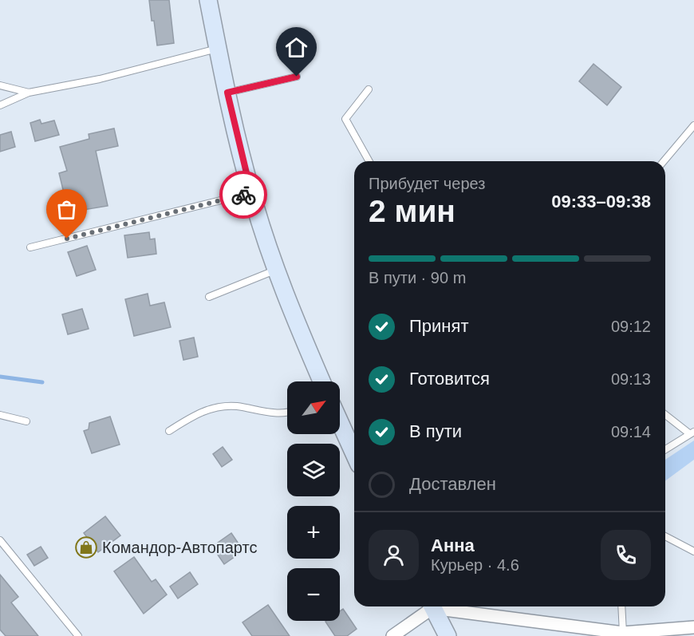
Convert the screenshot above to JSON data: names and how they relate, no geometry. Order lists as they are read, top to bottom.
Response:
{
  "places": {
    "shop": ["Командор-Автопартс"]
  },
  "north": "top right",
  "page": {
    "heading": ["2 мин", "Прибудет через", "09:33–09:38"],
    "panel": ["Анна", "Курьер · 4.6"],
    "bar": "В пути · 90 m",
    "list": [
      ["Принят", "09:12"],
      ["Готовится", "09:13"],
      ["В пути", "09:14"],
      "Доставлен"
    ],
    "map_buttons": ["+", "−"]
  }
}
